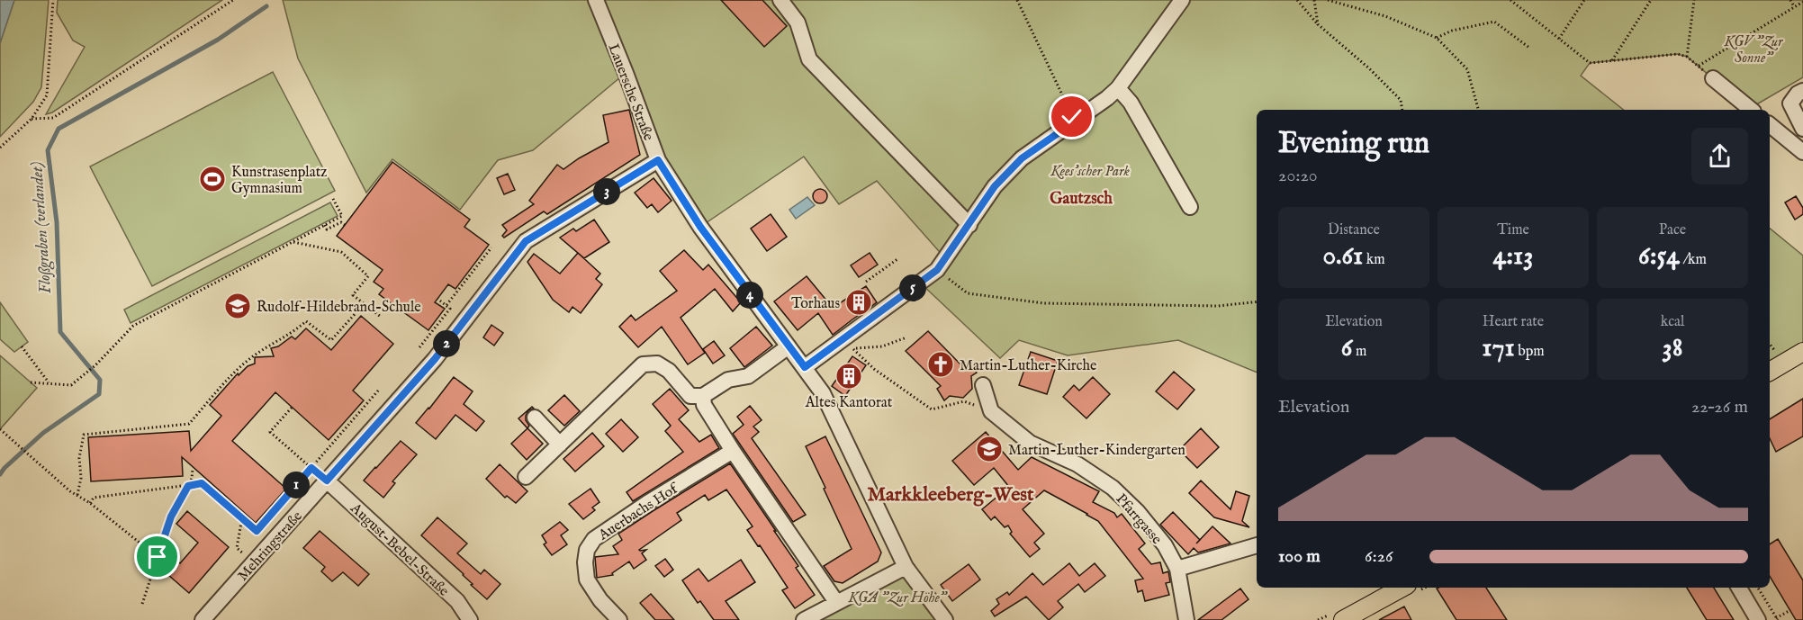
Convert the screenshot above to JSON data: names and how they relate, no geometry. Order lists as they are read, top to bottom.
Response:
{
  "streets": {
    "street": [
      "Lauersche Straße",
      "Auerbachs Hof",
      "Pfarrgasse",
      "Mehringstraße",
      "August-Bebel-Straße"
    ]
  },
  "crossings": [
    ["Lauersche Straße", "Mehringstraße"],
    ["Mehringstraße", "August-Bebel-Straße"]
  ],
  "districts": ["Gautzsch", "Markkleeberg-West"],
  "water": ["Floßgraben (verlandet)"],
  "parks": ["KGV \"Zur Sonne\"", "Kees'scher Park", "KGA \"Zur Höhe\""],
  "places": {
    "sports": ["Kunstrasenplatz Gymnasium"],
    "building": ["Torhaus", "Altes Kantorat"],
    "school or university": ["Rudolf-Hildebrand-Schule", "Martin-Luther-Kindergarten"],
    "church": ["Martin-Luther-Kirche"]
  },
  "page": {
    "heading": ["Evening run", "20:20"],
    "pins": [
      "3",
      "5",
      "4",
      "2",
      "1"
    ],
    "stats": [
      ["Distance", "0.61 km"],
      ["Time", "4:13"],
      ["Pace", "6:54 /km"],
      ["Elevation", "6 m"],
      ["Heart rate", "171 bpm"],
      ["kcal", "38"]
    ],
    "chart": ["Elevation", "22–26 m"],
    "list": [
      {
        "name": "100 m",
        "note": "6:26"
      }
    ]
  }
}
